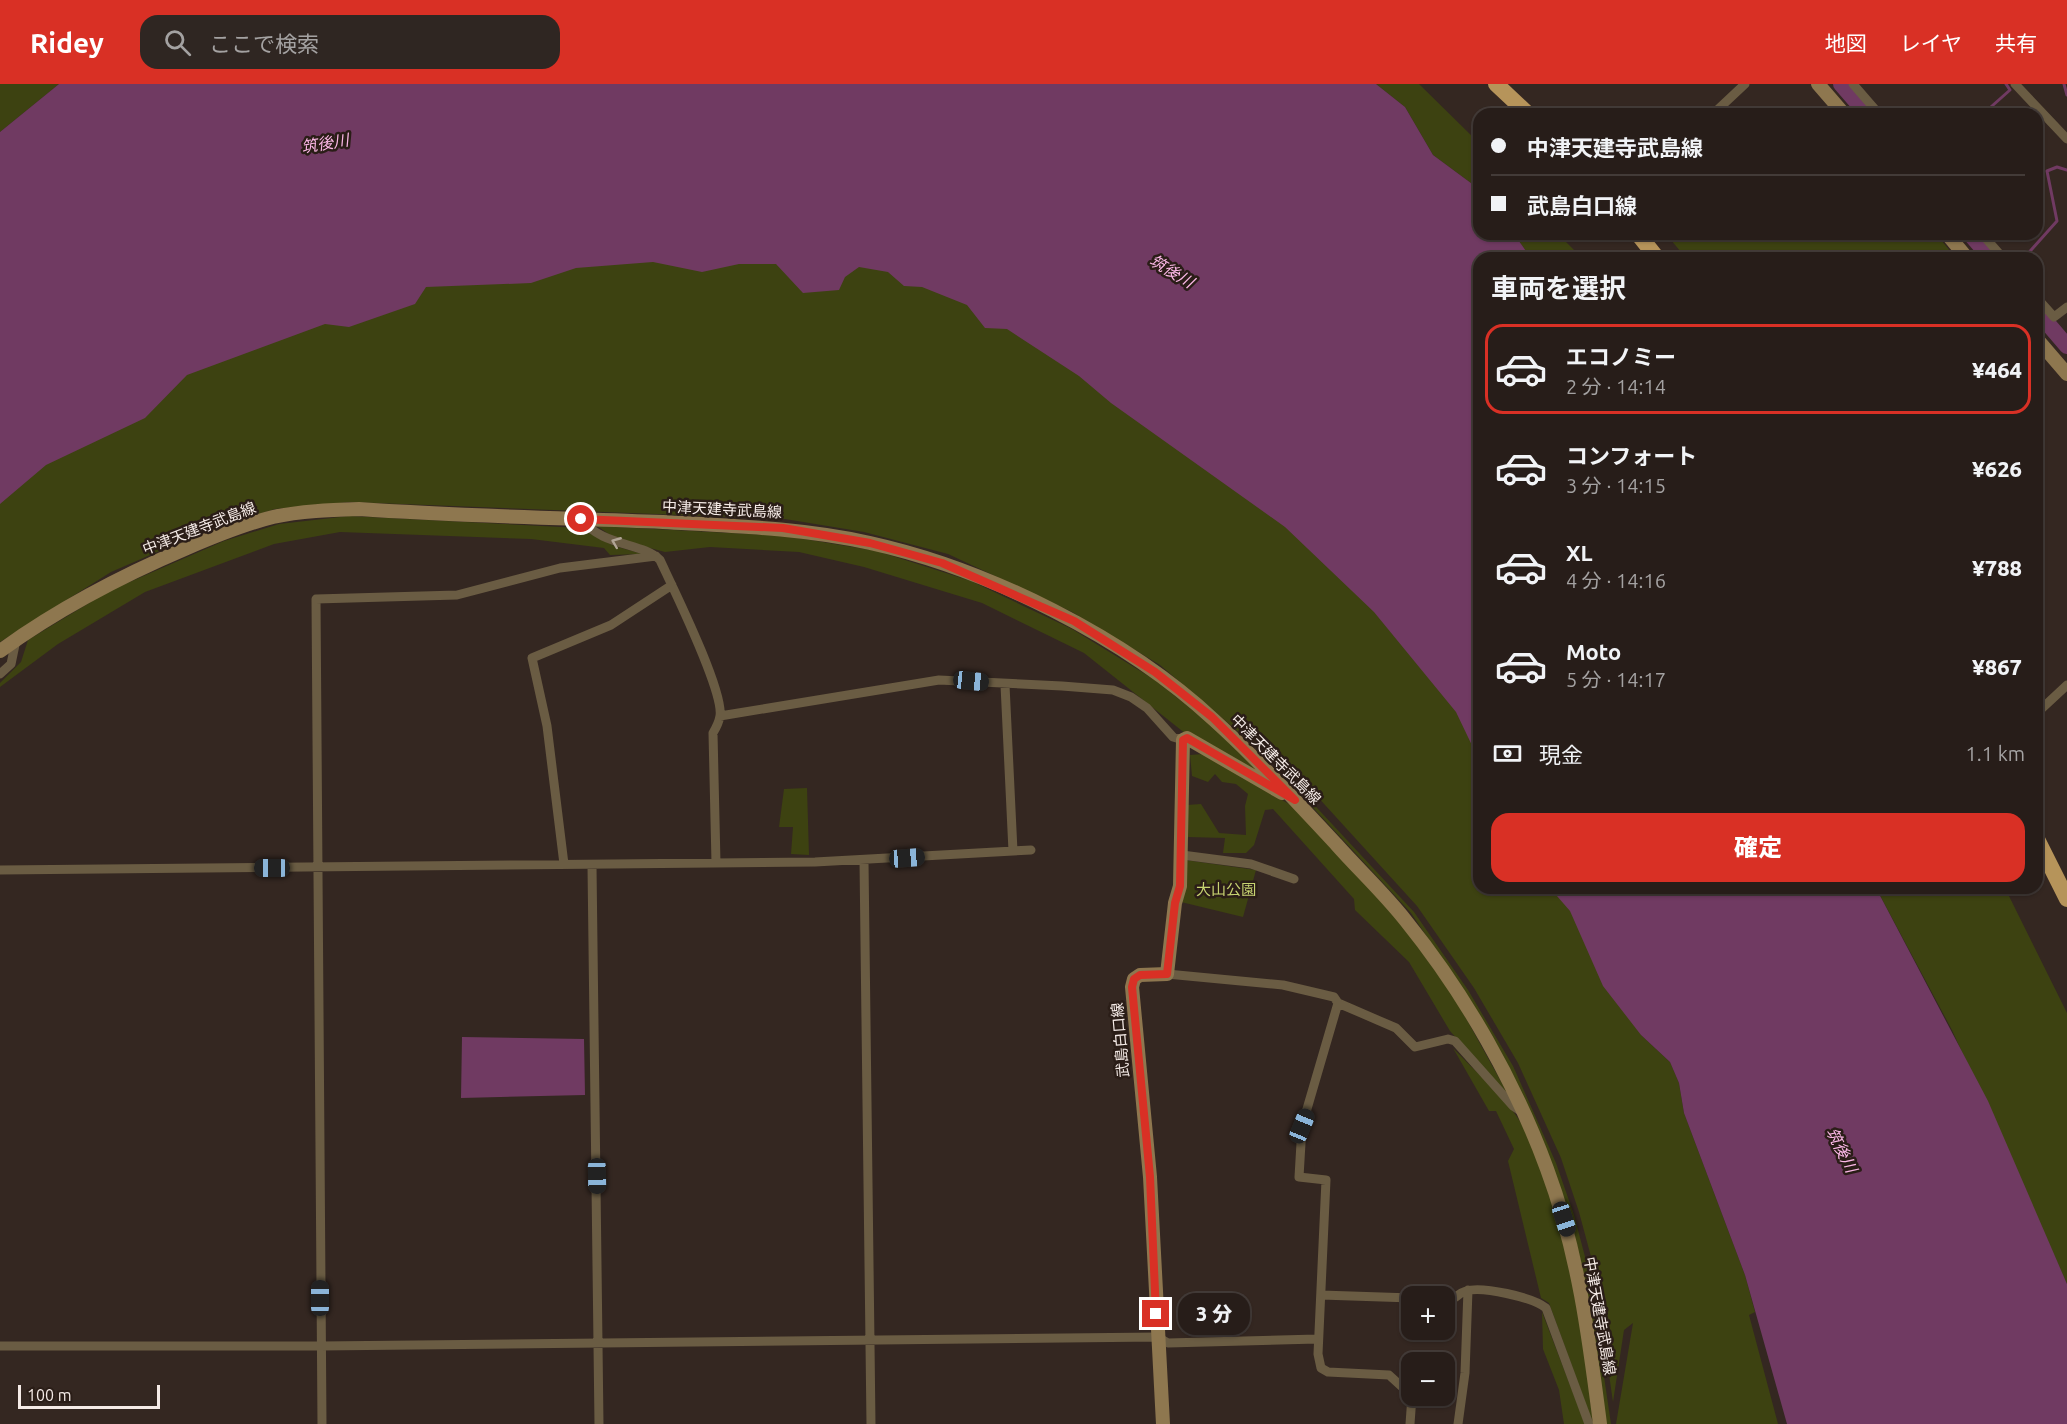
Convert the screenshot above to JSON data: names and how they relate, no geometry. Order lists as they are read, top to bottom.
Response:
{
  "streets": {
    "main road": ["中津天建寺武島線", "武島白口線"]
  },
  "water": ["筑後川"],
  "parks": ["大山公園"],
  "scale_bar": "100 m",
  "page": {
    "header": "Ridey",
    "search": "ここで検索",
    "nav": ["地図", "レイヤ", "共有"],
    "banner": ["中津天建寺武島線", "武島白口線"],
    "heading": "車両を選択",
    "list": [
      {
        "name": "エコノミー",
        "note": "2 分 · 14:14",
        "value": "¥464"
      },
      {
        "name": "コンフォート",
        "note": "3 分 · 14:15",
        "value": "¥626"
      },
      {
        "name": "XL",
        "note": "4 分 · 14:16",
        "value": "¥788"
      },
      {
        "name": "Moto",
        "note": "5 分 · 14:17",
        "value": "¥867"
      }
    ],
    "pay": ["現金", "1.1 km"],
    "buttons": "確定",
    "map_buttons": ["+", "−"],
    "bubble": "3 分",
    "scale": "100 m"
  }
}
